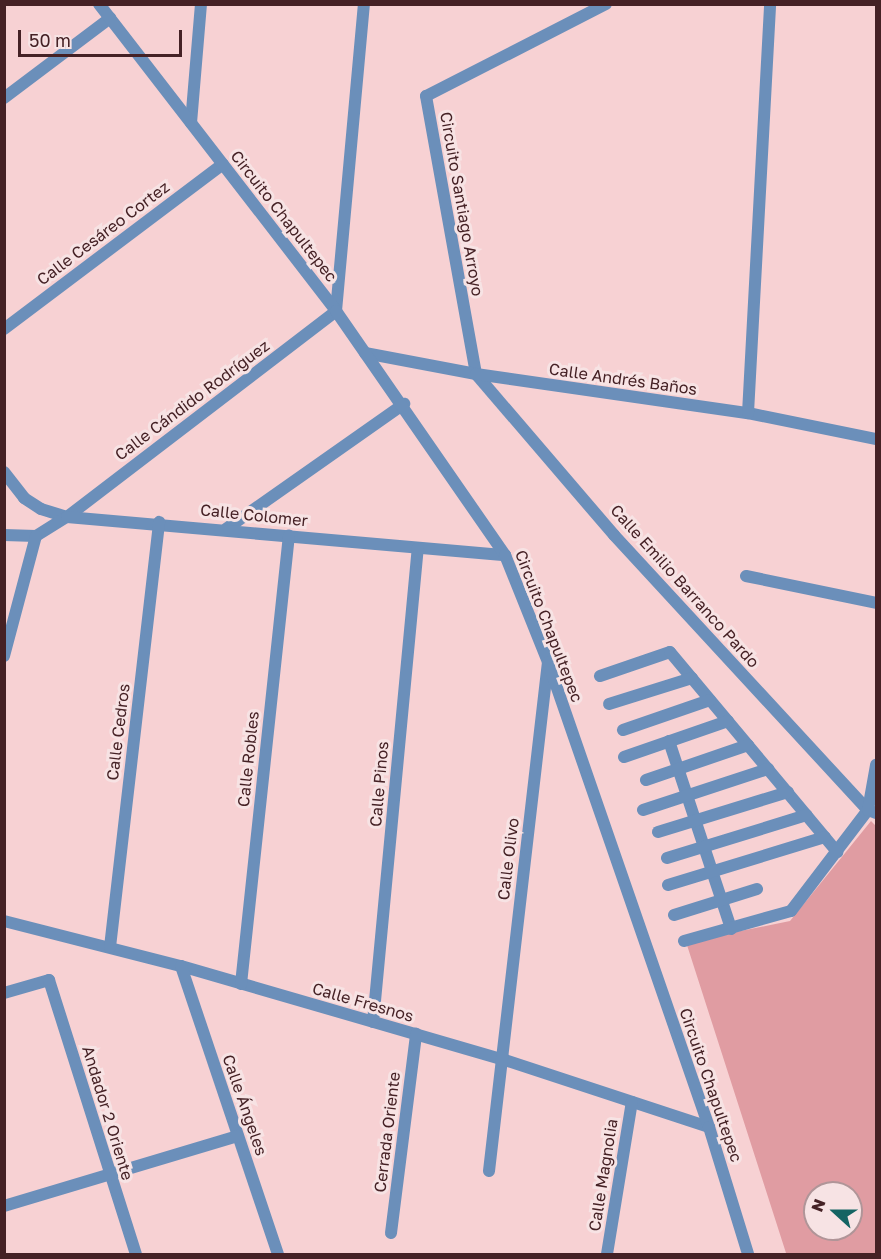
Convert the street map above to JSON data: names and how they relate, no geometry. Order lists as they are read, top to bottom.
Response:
{
  "streets": {
    "street": [
      "Circuito Santiago Arroyo",
      "Circuito Chapultepec",
      "Calle Cesáreo Cortez",
      "Calle Andrés Baños",
      "Calle Cándido Rodríguez",
      "Calle Colomer",
      "Calle Emilio Barranco Pardo",
      "Calle Cedros",
      "Calle Robles",
      "Calle Pinos",
      "Calle Olivo",
      "Calle Fresnos",
      "Calle Ángeles",
      "Andador 2 Oriente",
      "Cerrada Oriente",
      "Calle Magnolia"
    ]
  },
  "crossings": [
    ["Circuito Santiago Arroyo", "Calle Andrés Baños"],
    ["Circuito Santiago Arroyo", "Calle Emilio Barranco Pardo"],
    ["Circuito Chapultepec", "Calle Cesáreo Cortez"],
    ["Circuito Chapultepec", "Calle Andrés Baños"],
    ["Circuito Chapultepec", "Calle Cándido Rodríguez"],
    ["Circuito Chapultepec", "Calle Colomer"],
    ["Circuito Chapultepec", "Calle Olivo"],
    ["Circuito Chapultepec", "Calle Fresnos"],
    ["Calle Andrés Baños", "Calle Emilio Barranco Pardo"],
    ["Calle Cándido Rodríguez", "Calle Colomer"],
    ["Calle Colomer", "Calle Cedros"],
    ["Calle Colomer", "Calle Robles"],
    ["Calle Colomer", "Calle Pinos"],
    ["Calle Cedros", "Calle Fresnos"],
    ["Calle Robles", "Calle Fresnos"],
    ["Calle Pinos", "Calle Fresnos"],
    ["Calle Olivo", "Calle Fresnos"],
    ["Calle Fresnos", "Calle Ángeles"],
    ["Calle Fresnos", "Cerrada Oriente"],
    ["Calle Fresnos", "Calle Magnolia"]
  ],
  "scale_bar": "50 m",
  "north": "left"
}
